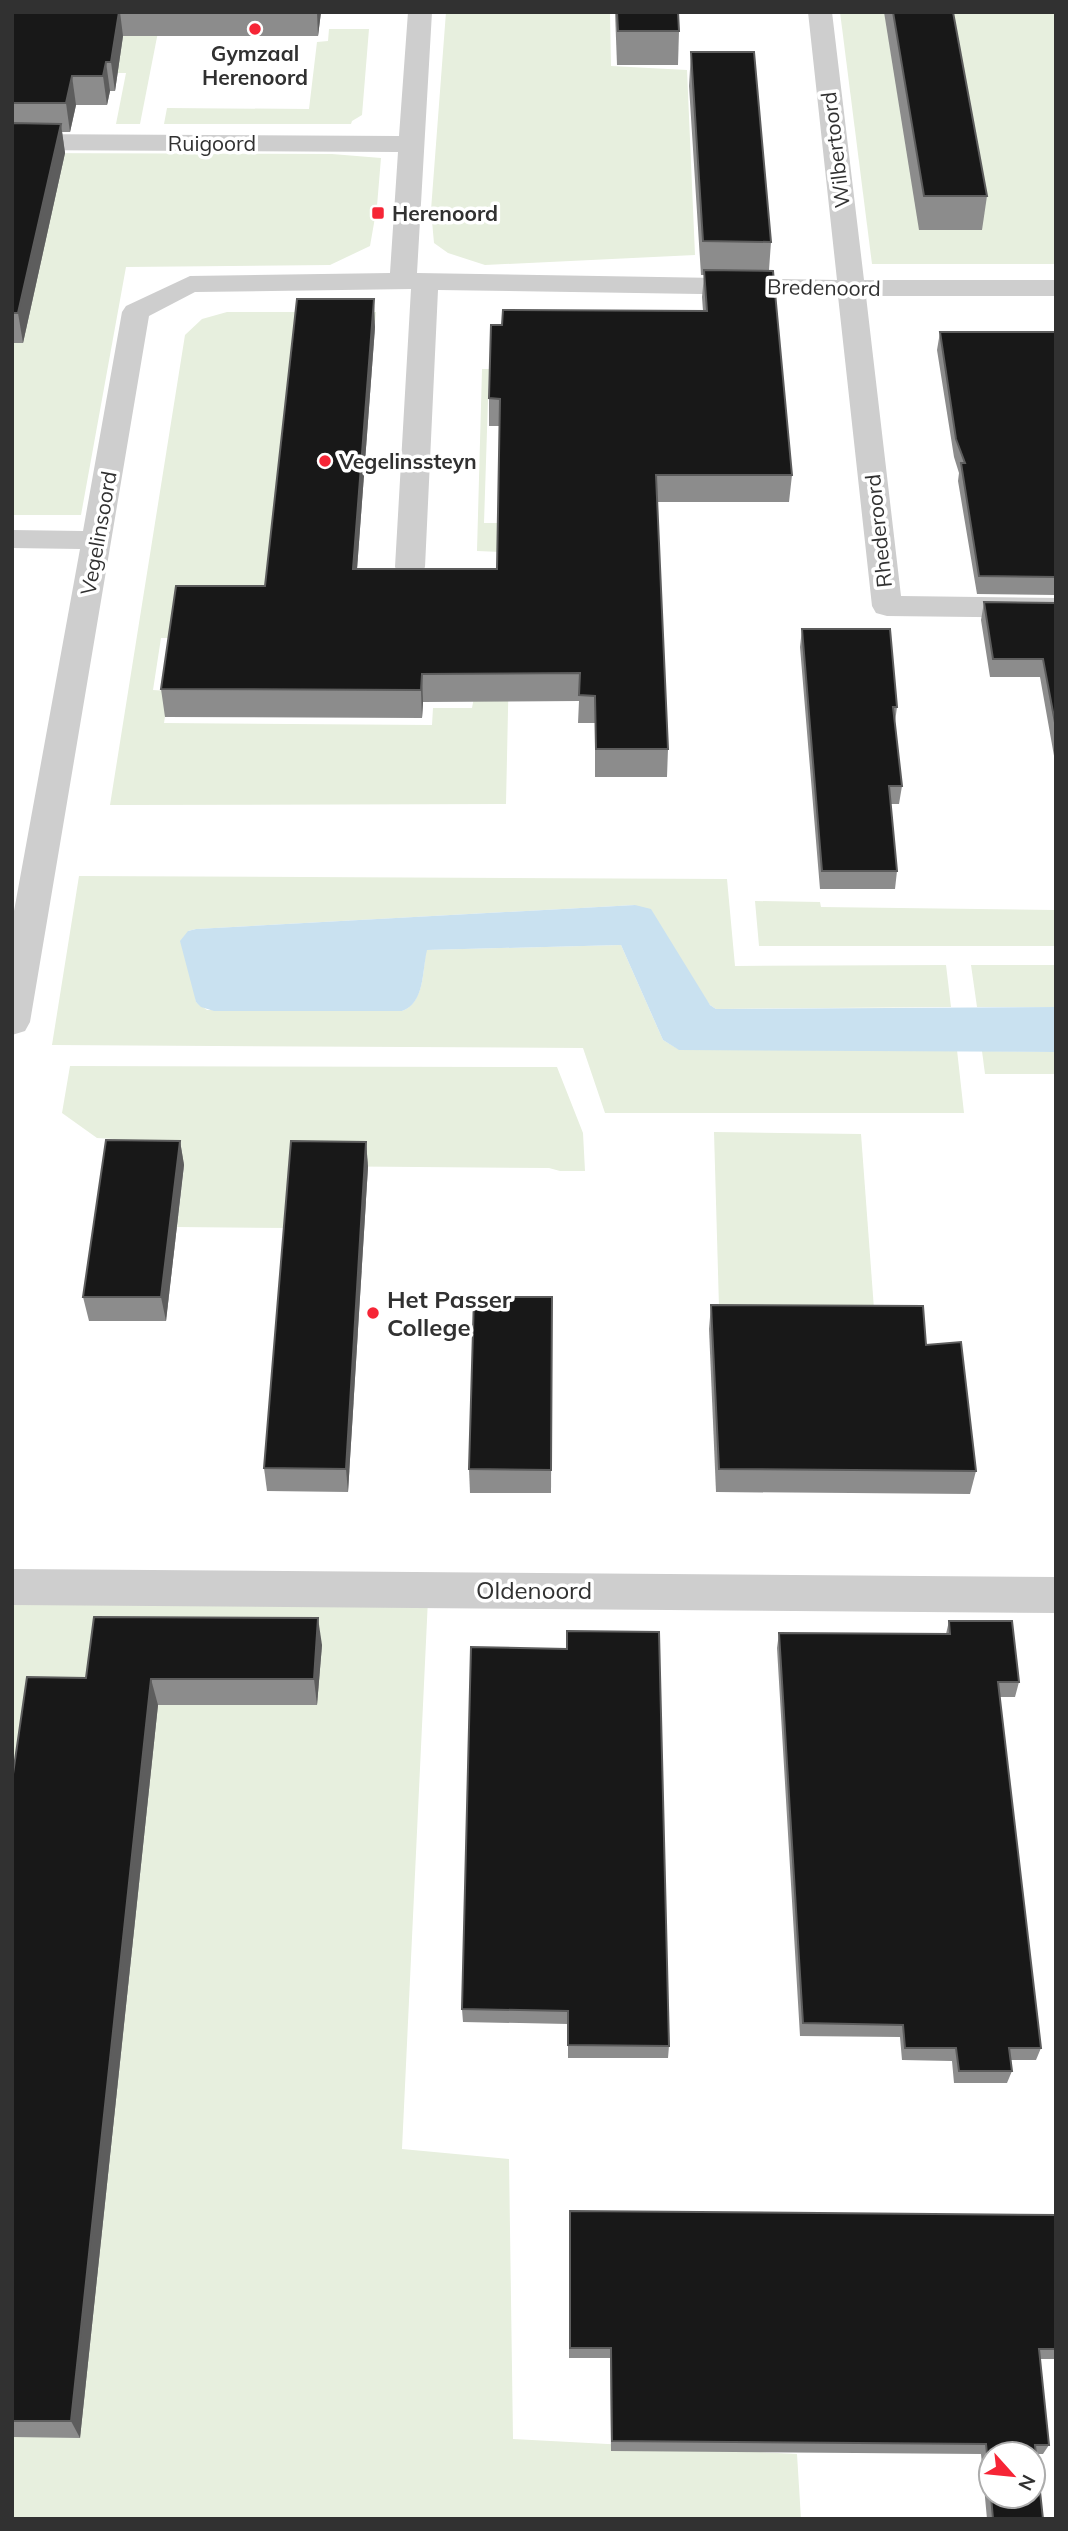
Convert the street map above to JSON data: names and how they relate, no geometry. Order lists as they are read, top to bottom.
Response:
{
  "streets": {
    "street": [
      "Ruigoord",
      "Wilbertoord",
      "Bredenoord",
      "Rhederoord",
      "Vegelinsoord",
      "Oldenoord"
    ]
  },
  "crossings": [
    ["Wilbertoord", "Bredenoord"],
    ["Wilbertoord", "Rhederoord"],
    ["Bredenoord", "Rhederoord"],
    ["Bredenoord", "Vegelinsoord"]
  ],
  "places": {
    "other": ["Gymzaal Herenoord", "Vegelinssteyn", "Het Passer College"],
    "transit": ["Herenoord"]
  },
  "north": "bottom right"
}
